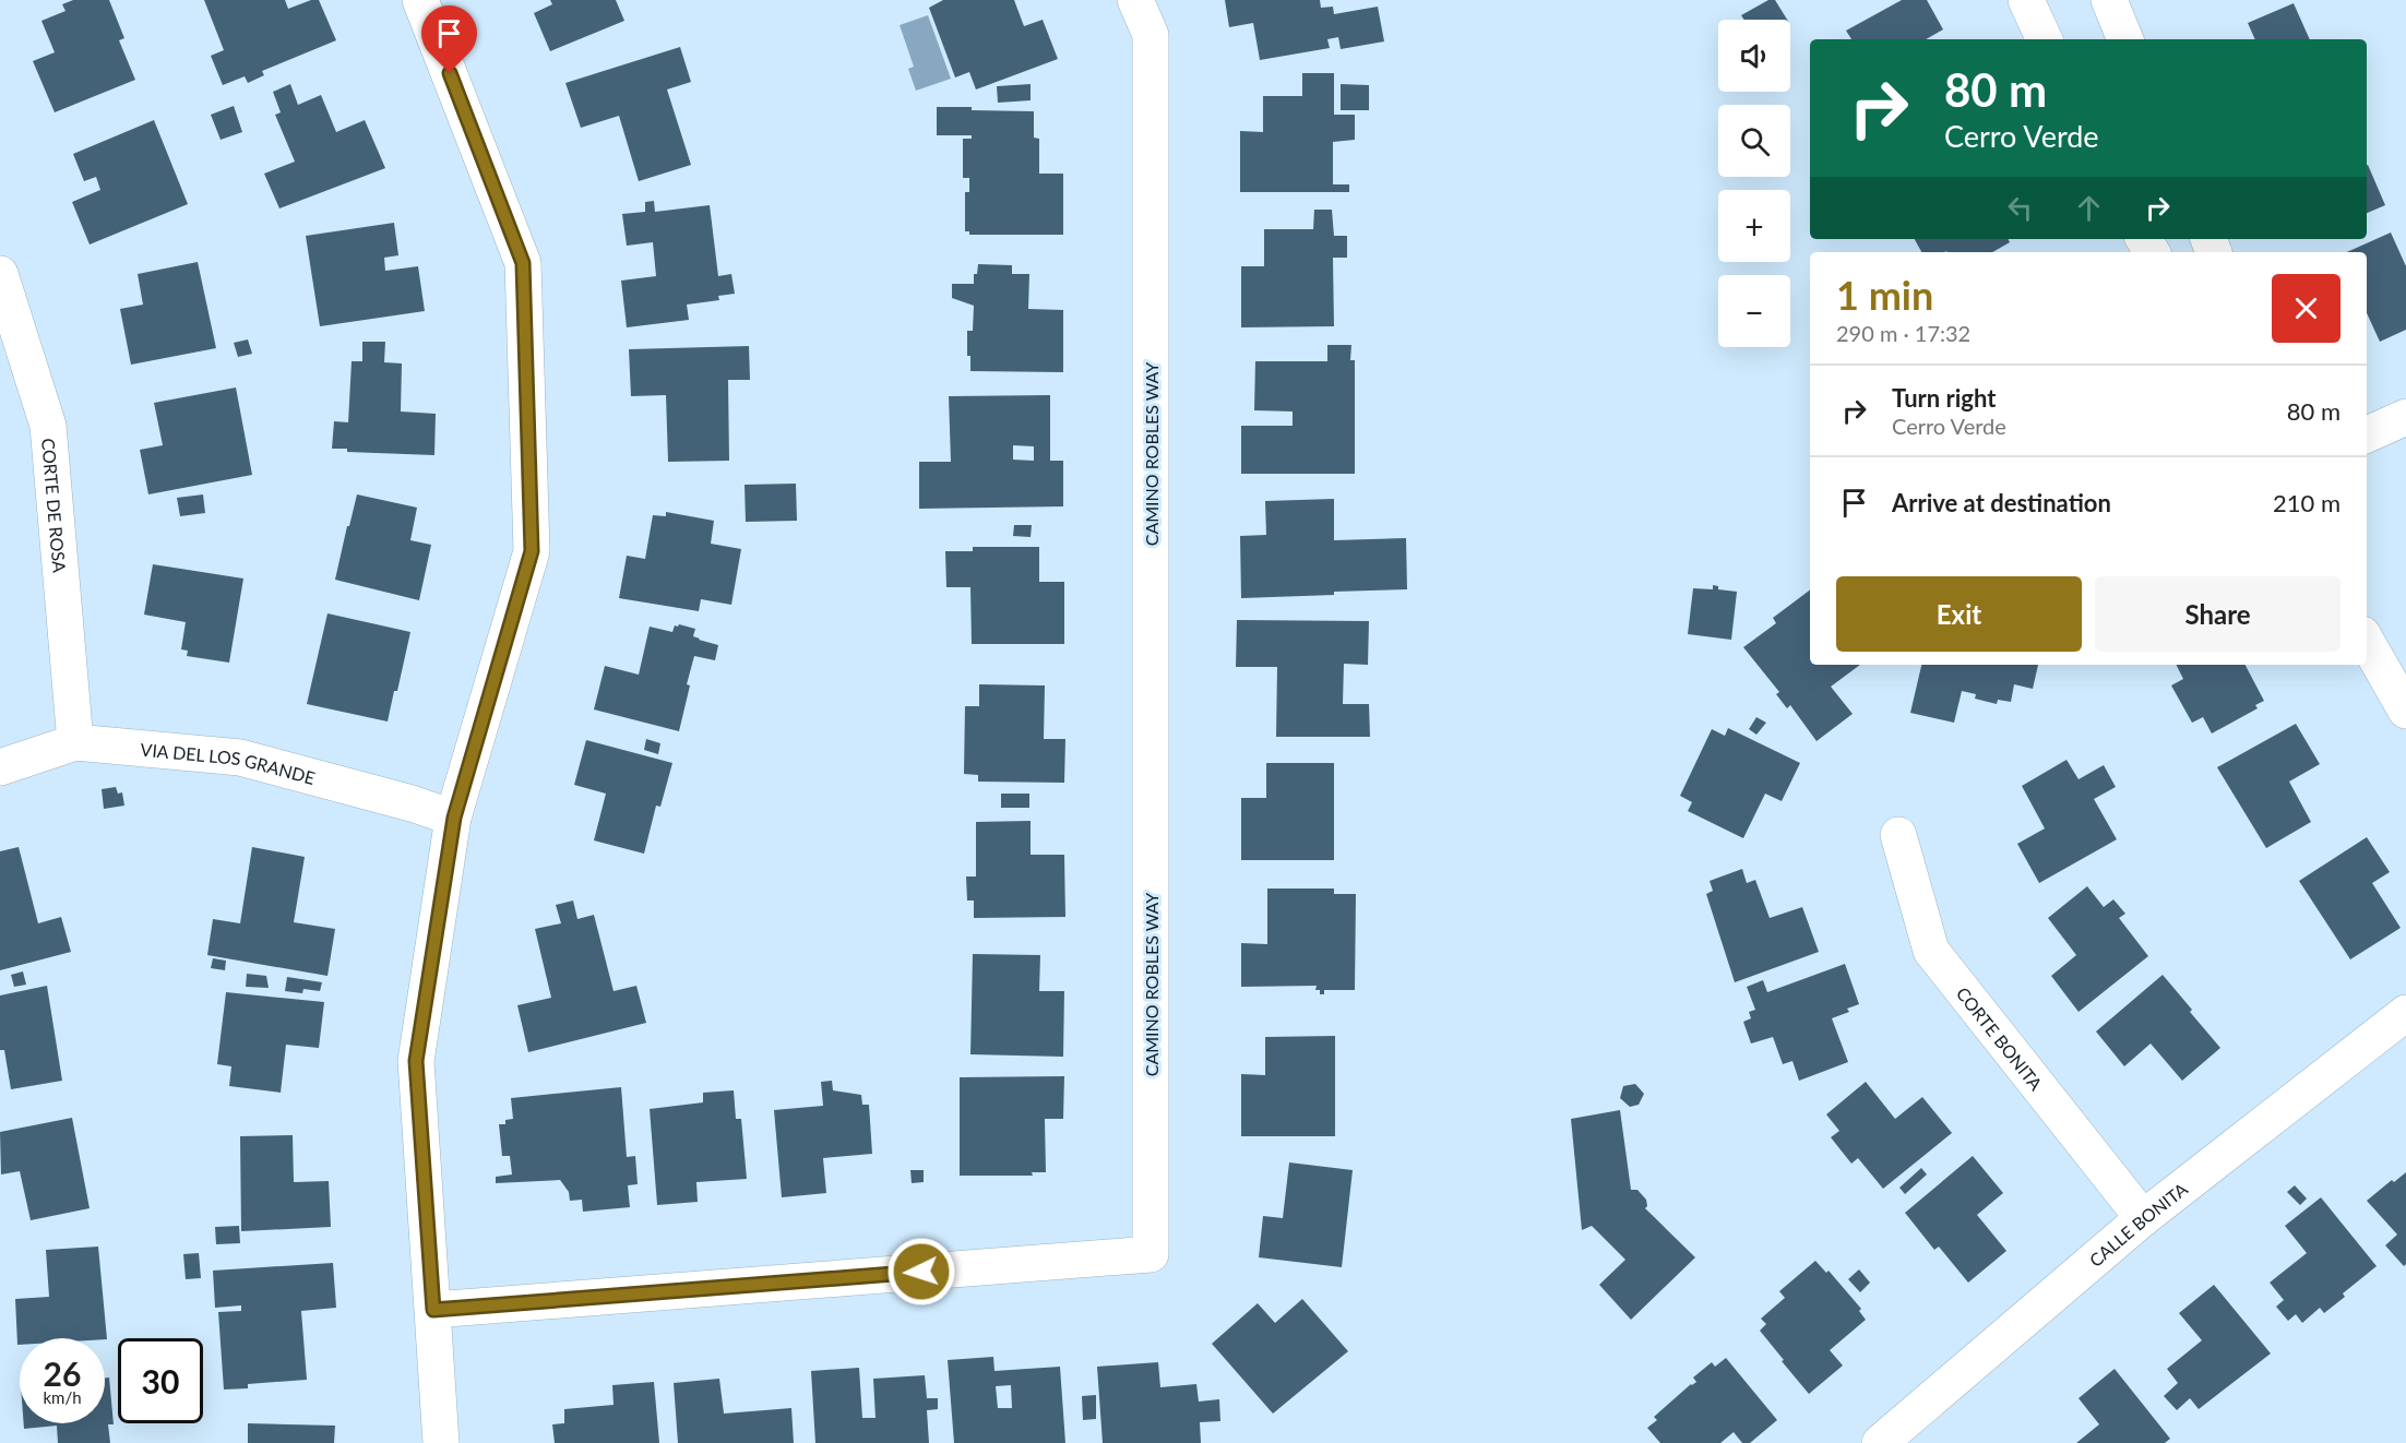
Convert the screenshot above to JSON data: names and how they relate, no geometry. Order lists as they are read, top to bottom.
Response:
{
  "streets": {
    "street": [
      "CAMINO ROBLES WAY",
      "CORTE DE ROSA",
      "VIA DEL LOS GRANDE",
      "CORTE BONITA",
      "CALLE BONITA"
    ]
  },
  "crossings": [
    ["CORTE DE ROSA", "VIA DEL LOS GRANDE"],
    ["CORTE BONITA", "CALLE BONITA"]
  ],
  "page": {
    "map_buttons": ["+", "−"],
    "turn": ["80 m", "Cerro Verde"],
    "heading": ["1 min", "290 m · 17:32"],
    "list": [
      {
        "name": "Turn right",
        "note": "Cerro Verde",
        "value": "80 m"
      },
      {
        "name": "Arrive at destination",
        "value": "210 m"
      }
    ],
    "buttons": ["Exit", "Share"],
    "speed": "26 km/h",
    "limit": "30"
  }
}
